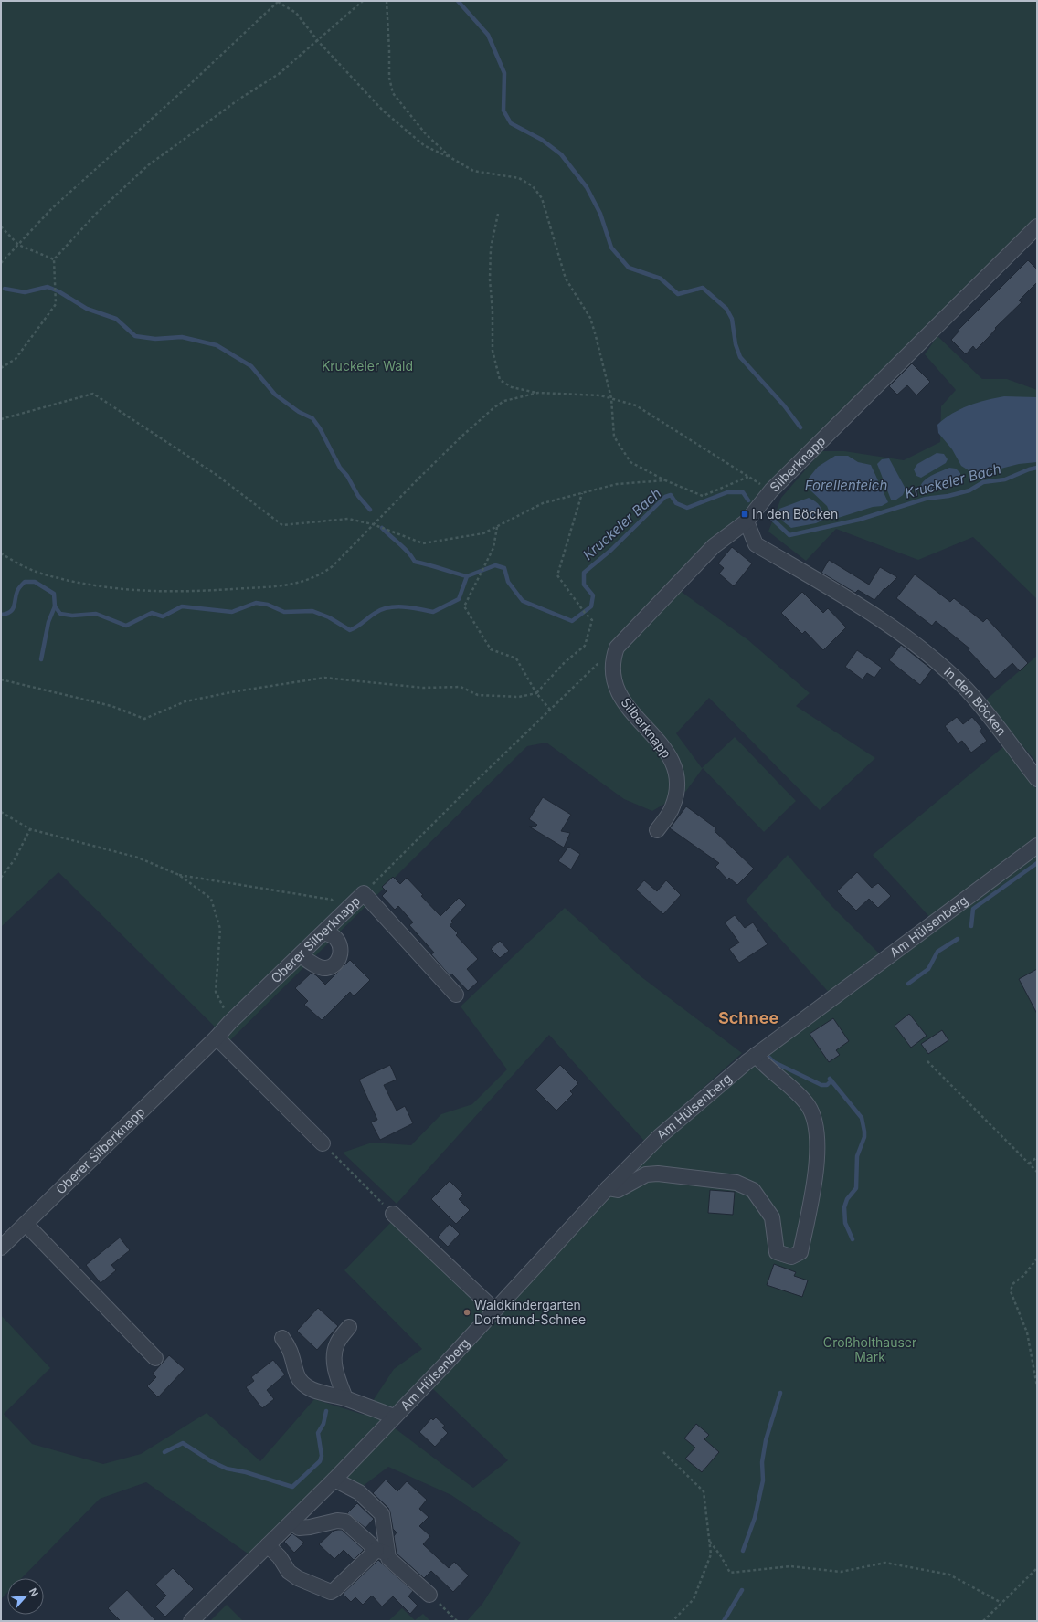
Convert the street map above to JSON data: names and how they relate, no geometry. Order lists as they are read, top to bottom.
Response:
{
  "streets": {
    "street": [
      "Silberknapp",
      "In den Böcken",
      "Am Hülsenberg",
      "Oberer Silberknapp"
    ]
  },
  "crossings": [
    ["Silberknapp", "In den Böcken"]
  ],
  "districts": ["Schnee"],
  "water": ["Kruckeler Bach", "Forellenteich"],
  "parks": ["Kruckeler Wald", "Großholthauser Mark"],
  "places": {
    "transit": ["In den Böcken"],
    "other": ["Waldkindergarten Dortmund-Schnee"]
  },
  "north": "top right"
}
